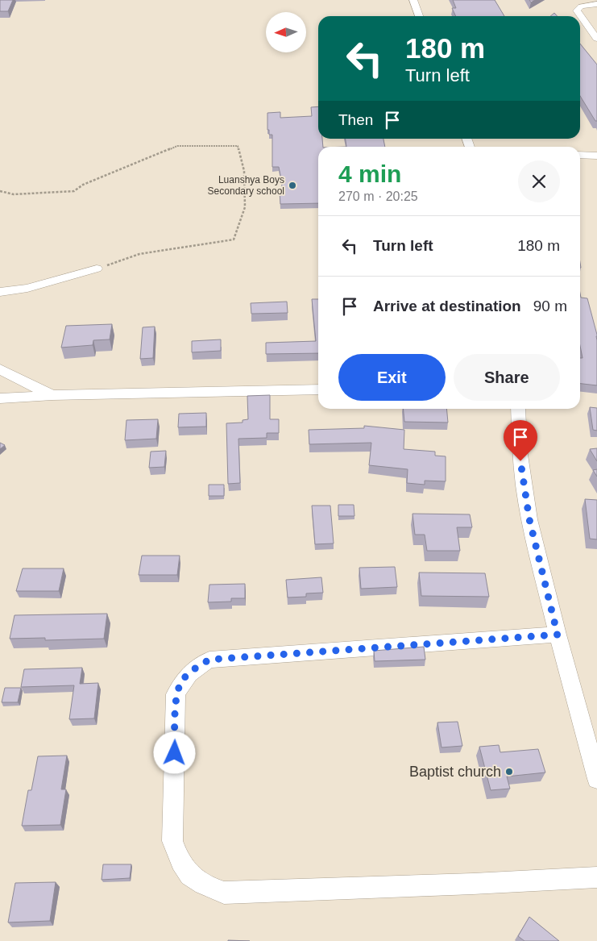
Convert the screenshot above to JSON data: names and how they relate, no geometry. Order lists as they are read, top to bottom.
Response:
{
  "places": ["Luanshya Boys Secondary school", "Baptist church"],
  "north": "left",
  "page": {
    "turn": ["180 m", "Turn left"],
    "then": "Then",
    "heading": ["4 min", "270 m · 20:25"],
    "list": [
      {
        "name": "Turn left",
        "value": "180 m"
      },
      {
        "name": "Arrive at destination",
        "value": "90 m"
      }
    ],
    "buttons": ["Exit", "Share"]
  }
}
